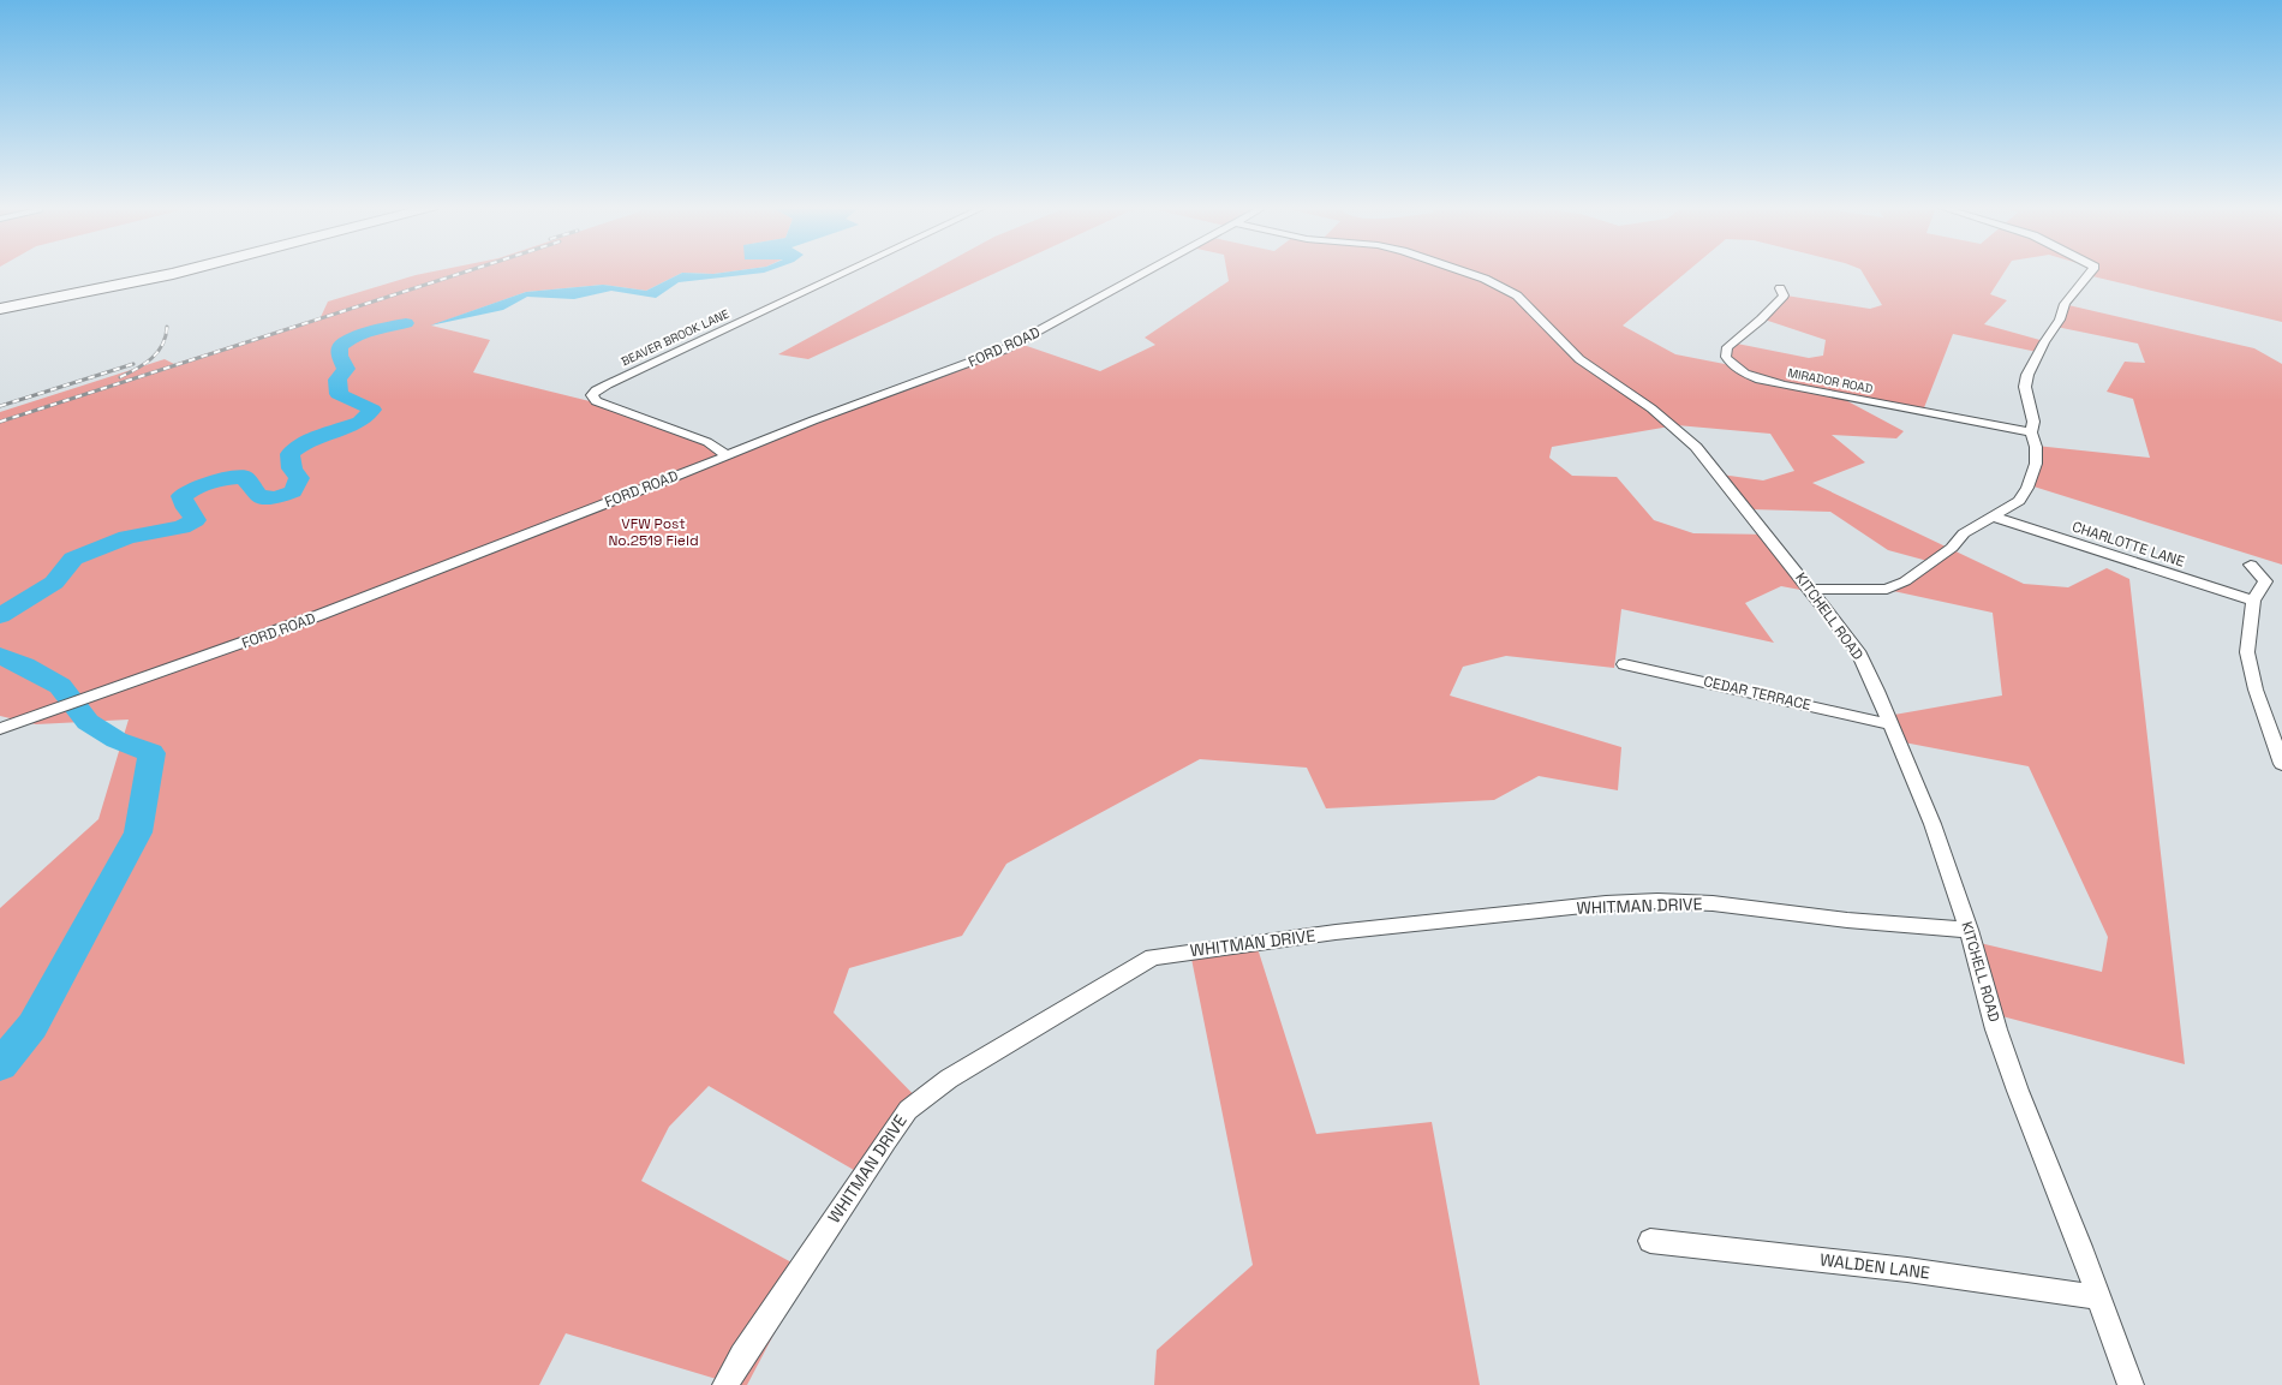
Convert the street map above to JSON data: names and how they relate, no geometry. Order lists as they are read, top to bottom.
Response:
{
  "streets": {
    "street": [
      "BEAVER BROOK LANE",
      "FORD ROAD",
      "MIRADOR ROAD",
      "CHARLOTTE LANE",
      "KITCHELL ROAD",
      "CEDAR TERRACE",
      "WHITMAN DRIVE",
      "WALDEN LANE"
    ]
  },
  "crossings": [
    ["BEAVER BROOK LANE", "FORD ROAD"],
    ["KITCHELL ROAD", "CEDAR TERRACE"],
    ["KITCHELL ROAD", "WHITMAN DRIVE"],
    ["KITCHELL ROAD", "WALDEN LANE"]
  ],
  "parks": ["VFW Post No.2519 Field"]
}
